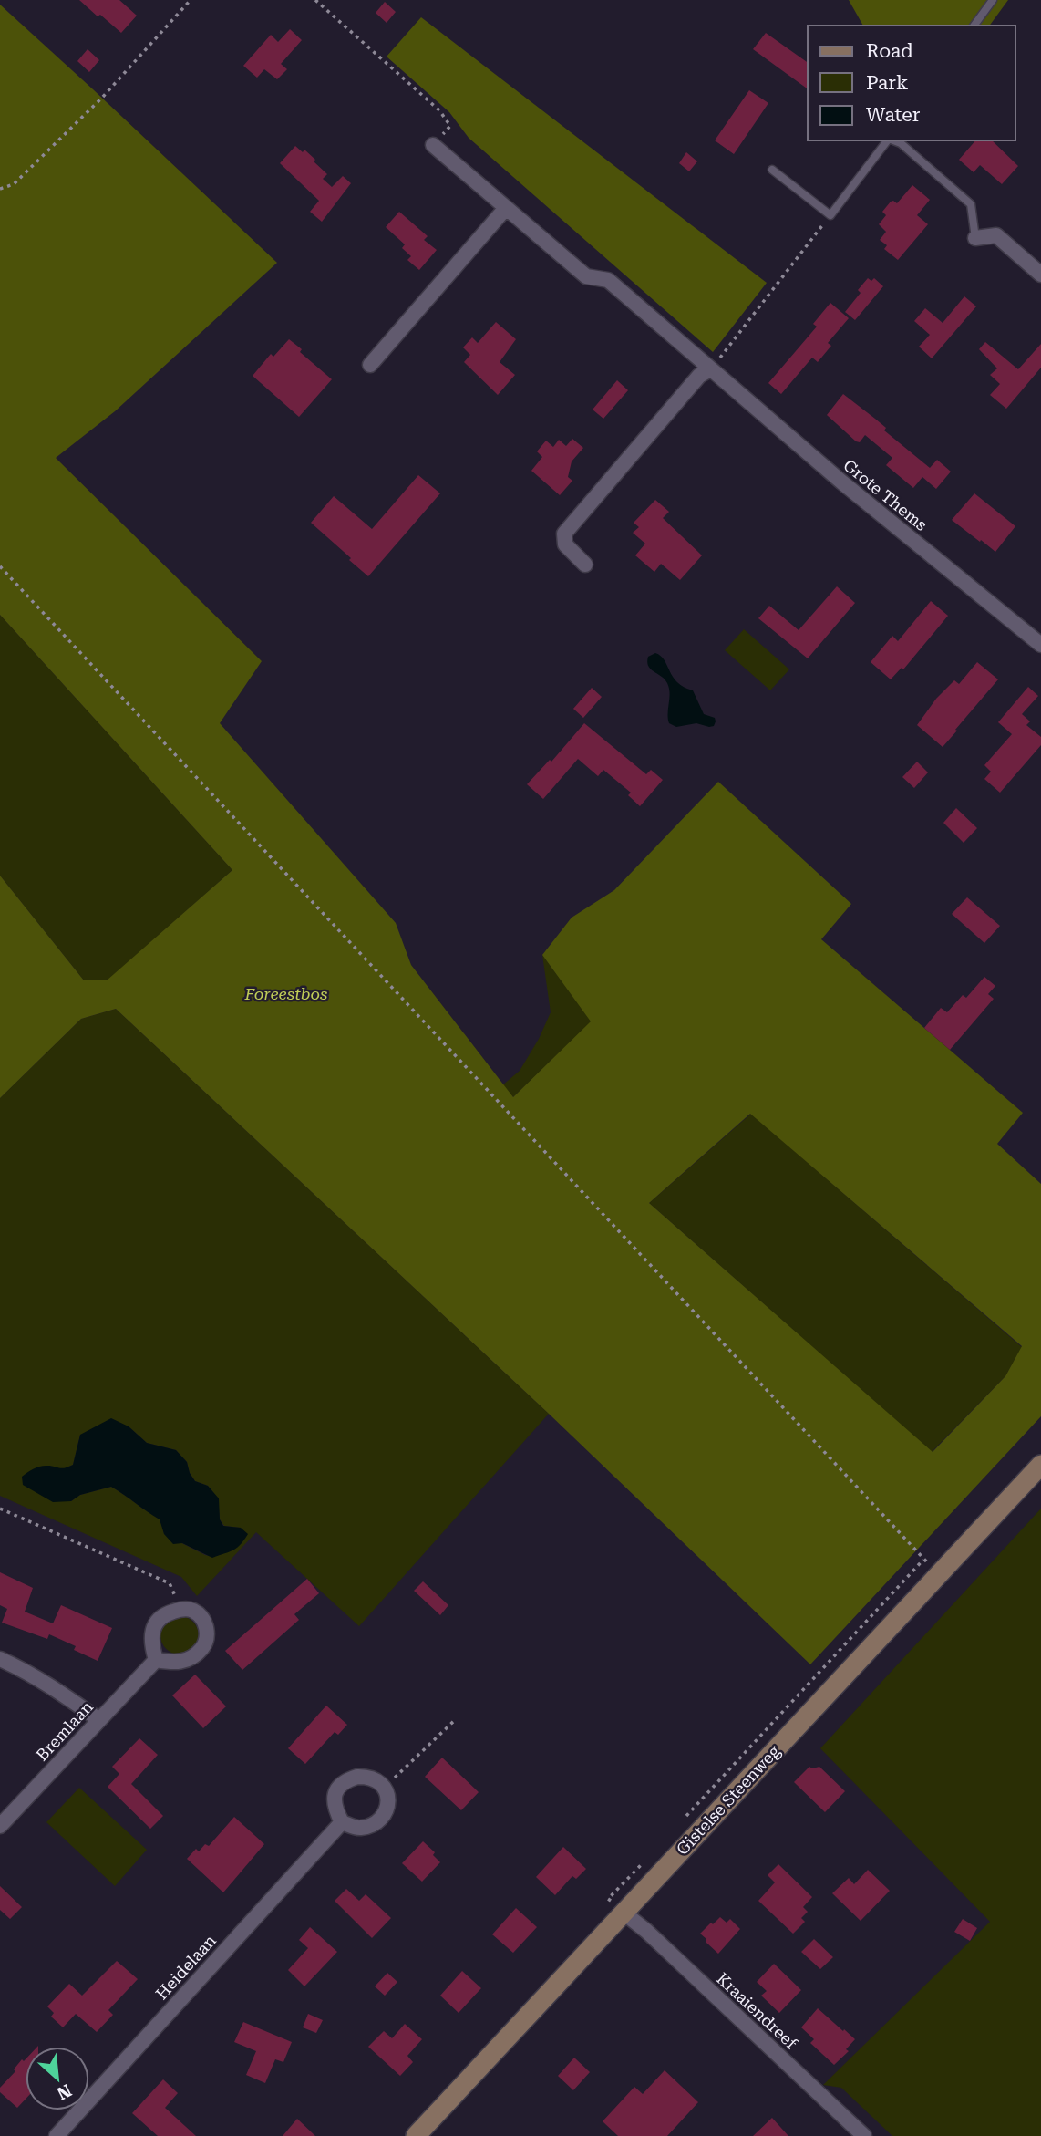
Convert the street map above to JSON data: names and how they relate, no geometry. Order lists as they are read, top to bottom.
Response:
{
  "streets": {
    "main road": ["Gistelse Steenweg"],
    "street": [
      "Grote Thems",
      "Bremlaan",
      "Heidelaan",
      "Kraaiendreef"
    ]
  },
  "crossings": [
    ["Gistelse Steenweg", "Kraaiendreef"]
  ],
  "parks": ["Foreestbos"],
  "legend": ["Road", "Park", "Water"],
  "north": "bottom right"
}
